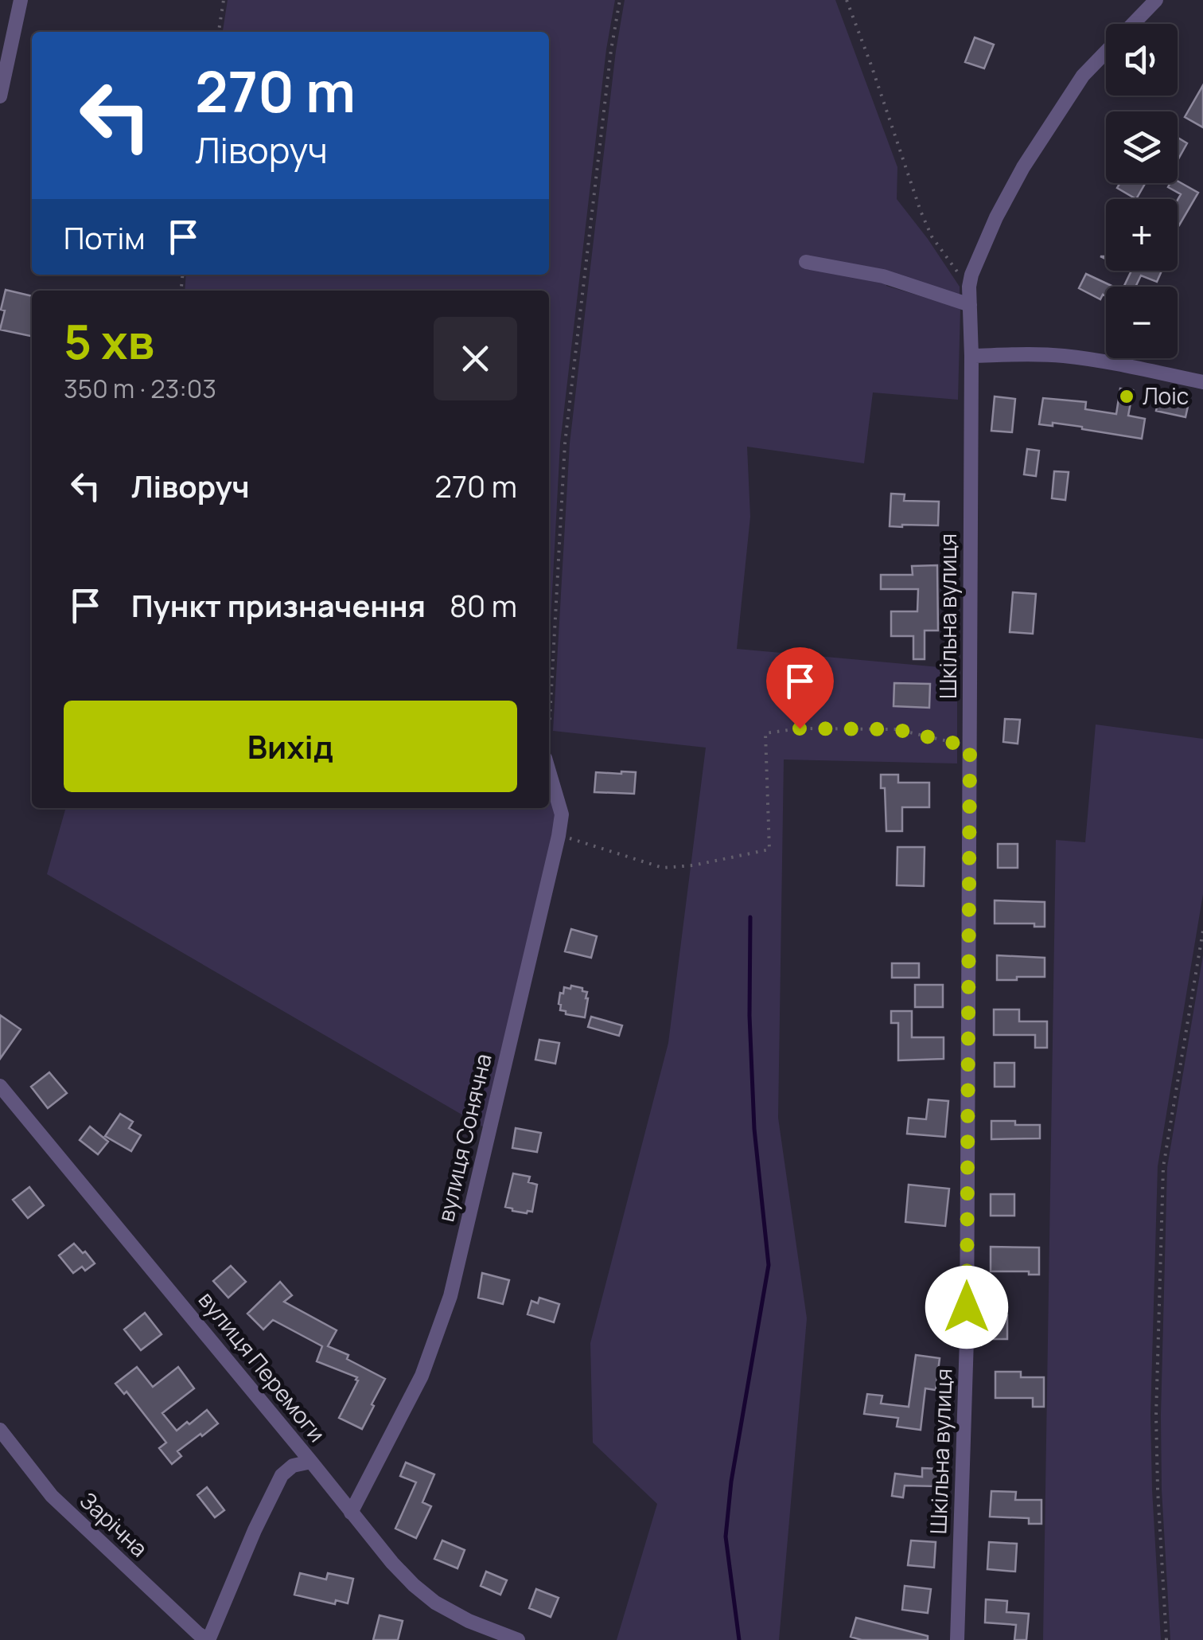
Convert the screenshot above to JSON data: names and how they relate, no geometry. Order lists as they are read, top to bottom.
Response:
{
  "streets": {
    "street": [
      "Шкільна вулиця",
      "вулиця Сонячна",
      "вулиця Перемоги",
      "Зарічна"
    ]
  },
  "crossings": [
    ["вулиця Сонячна", "вулиця Перемоги"]
  ],
  "places": ["Лоіс"],
  "page": {
    "map_buttons": ["+", "−"],
    "turn": ["270 m", "Ліворуч"],
    "then": "Потім",
    "heading": ["5 хв", "350 m · 23:03"],
    "list": [
      {
        "name": "Ліворуч",
        "value": "270 m"
      },
      {
        "name": "Пункт призначення",
        "value": "80 m"
      }
    ],
    "buttons": "Вихід"
  }
}
